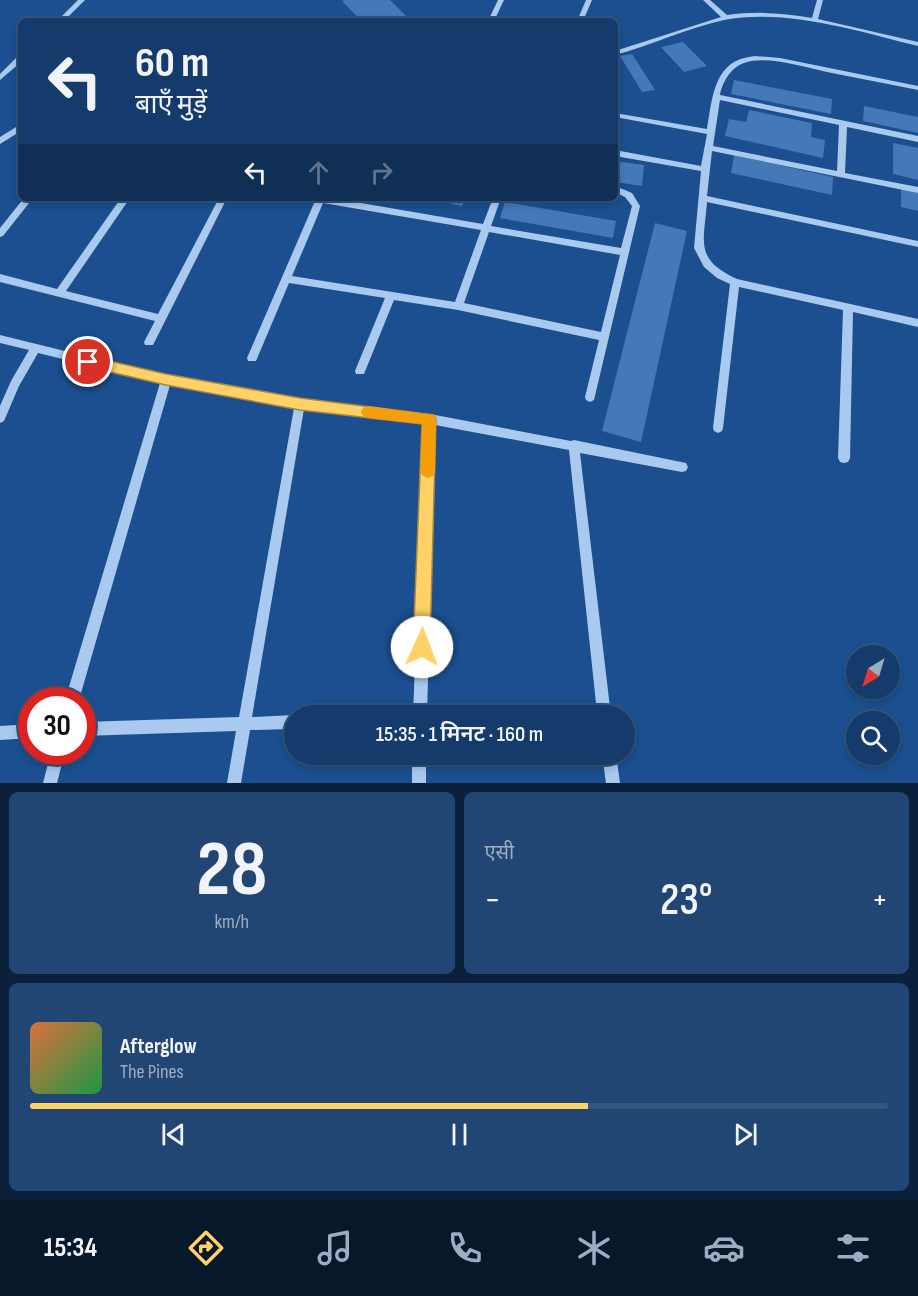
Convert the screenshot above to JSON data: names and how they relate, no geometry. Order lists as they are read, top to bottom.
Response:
{
  "north": "bottom left",
  "page": {
    "turn": ["60 m", "बाएँ मुड़ें"],
    "limit": "30",
    "trip": "15:35 · 1 मिनट · 160 m",
    "tile": [
      ["28", "km/h"],
      "एसी"
    ],
    "heat": ["−", "23°", "+"],
    "song": ["Afterglow", "The Pines"],
    "tabs": "15:34"
  }
}
